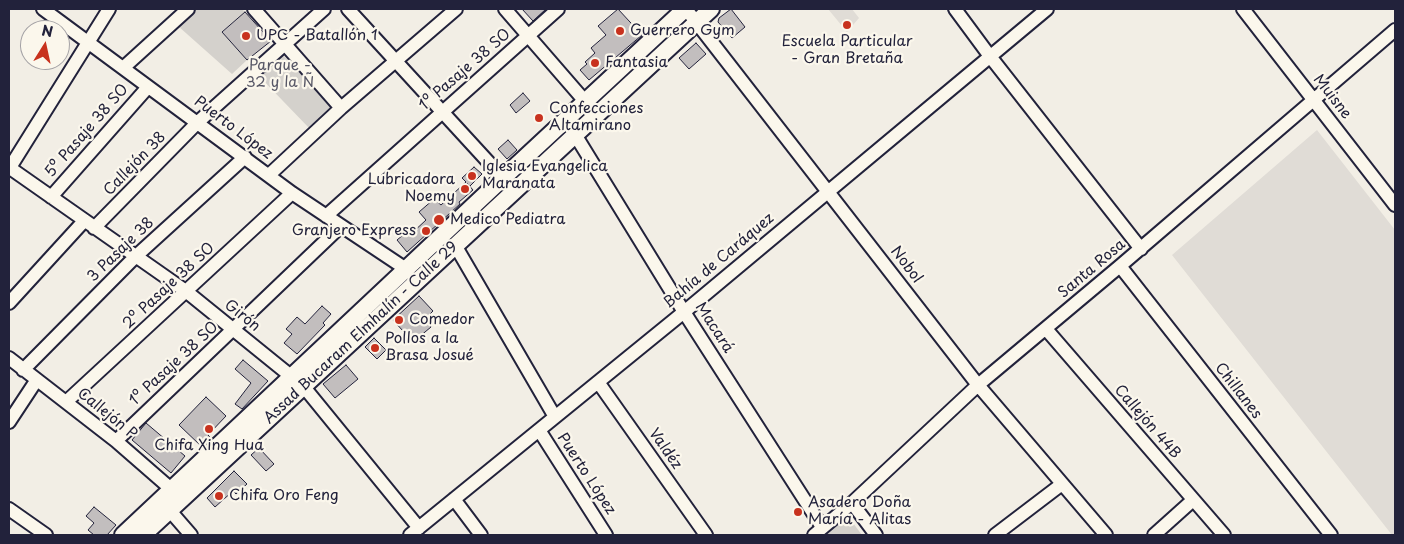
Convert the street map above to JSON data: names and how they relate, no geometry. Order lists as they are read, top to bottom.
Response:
{
  "streets": {
    "main road": ["Assad Bucaram Elmhalín - Calle 29"],
    "street": [
      "1º Pasaje 38 SO",
      "Muisne",
      "Puerto López",
      "5º Pasaje 38 SO",
      "Callejón 38",
      "3 Pasaje 38",
      "Bahía de Caráquez",
      "Nobol",
      "Santa Rosa",
      "2º Pasaje 38 SO",
      "Girón",
      "Macará",
      "Chillanes",
      "Callejón P",
      "Callejón 44B",
      "Valdéz"
    ]
  },
  "crossings": [
    ["1º Pasaje 38 SO", "Puerto López"],
    ["1º Pasaje 38 SO", "Girón"],
    ["1º Pasaje 38 SO", "Callejón P"],
    ["Muisne", "Santa Rosa"],
    ["Puerto López", "5º Pasaje 38 SO"],
    ["Puerto López", "Callejón 38"],
    ["Puerto López", "3 Pasaje 38"],
    ["Puerto López", "Bahía de Caráquez"],
    ["Puerto López", "2º Pasaje 38 SO"],
    ["Puerto López", "Assad Bucaram Elmhalín - Calle 29"],
    ["5º Pasaje 38 SO", "Girón"],
    ["Callejón 38", "Girón"],
    ["3 Pasaje 38", "Girón"],
    ["3 Pasaje 38", "Callejón P"],
    ["Bahía de Caráquez", "Nobol"],
    ["Bahía de Caráquez", "Girón"],
    ["Bahía de Caráquez", "Macará"],
    ["Bahía de Caráquez", "Valdéz"],
    ["Nobol", "Santa Rosa"],
    ["Santa Rosa", "Macará"],
    ["Santa Rosa", "Chillanes"],
    ["Santa Rosa", "Callejón 44B"],
    ["2º Pasaje 38 SO", "Girón"],
    ["2º Pasaje 38 SO", "Callejón P"],
    ["Girón", "Assad Bucaram Elmhalín - Calle 29"],
    ["Macará", "Assad Bucaram Elmhalín - Calle 29"]
  ],
  "parks": ["Parque - 32 y la Ñ"],
  "places": [
    "Escuela Particular - Gran Bretaña",
    "Guerrero Gym",
    "UPC - Batallón 1",
    "Fantasia",
    "Confecciones Altamirano",
    "Iglesia Evangelica Maranata",
    "Lubricadora Noemy",
    "Medico Pediatra",
    "Granjero Express",
    "Comedor",
    "Pollos a la Brasa Josué",
    "Chifa Xing Hua",
    "Chifa Oro Feng",
    "Asadero Doña María - Alitas"
  ],
  "north": "top"
}
